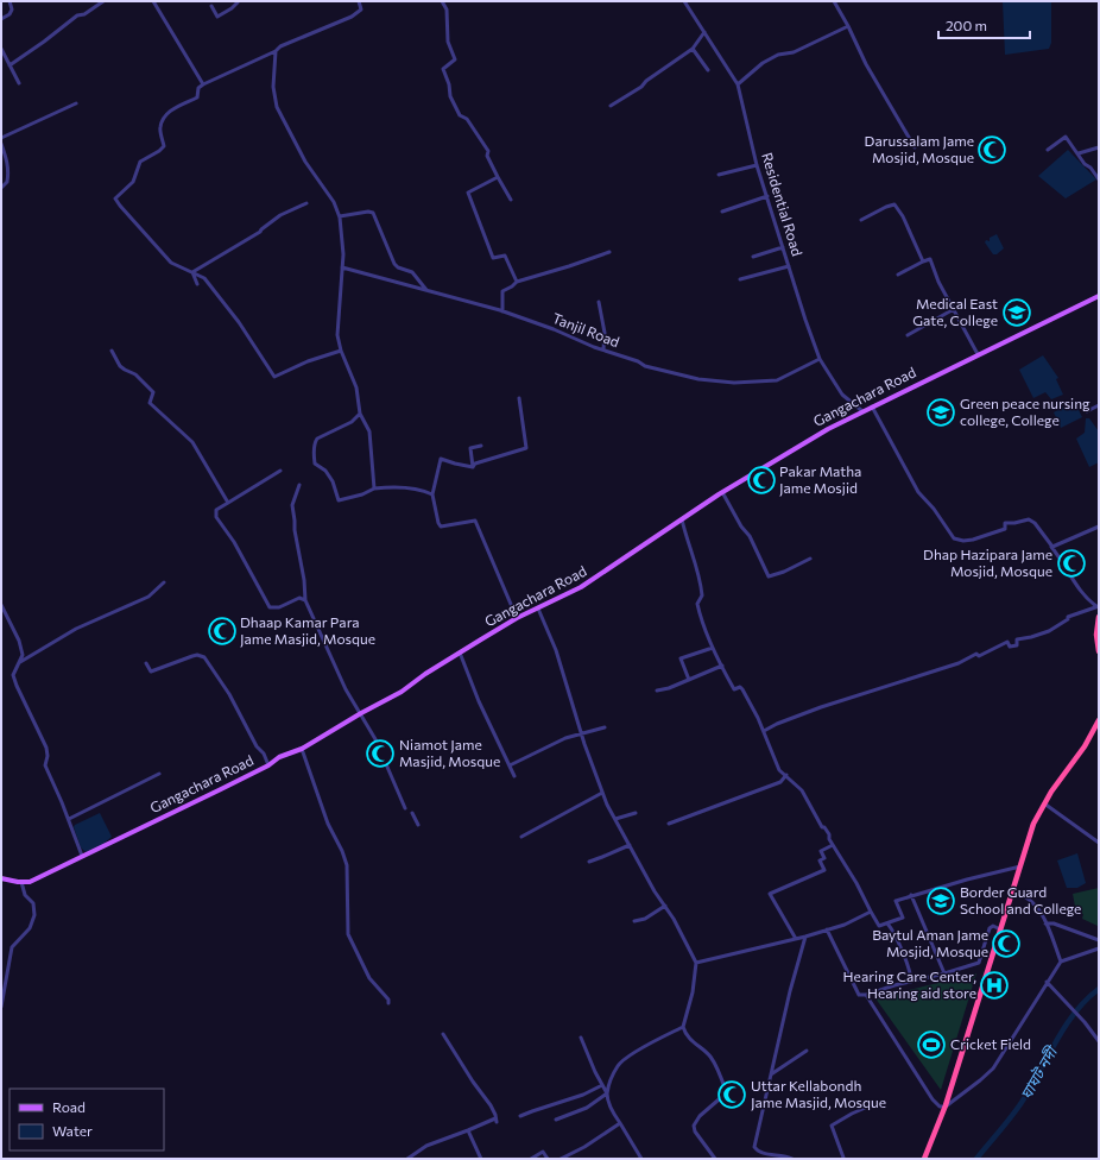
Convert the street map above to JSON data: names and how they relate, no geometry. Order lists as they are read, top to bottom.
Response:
{
  "streets": {
    "main road": ["Gangachara Road"],
    "street": ["Residential Road", "Tanjil Road"]
  },
  "crossings": [
    ["Residential Road", "Tanjil Road"],
    ["Residential Road", "Gangachara Road"]
  ],
  "water": ["ঘাঘট নদী"],
  "places": {
    "mosque": [
      "Darussalam Jame Mosjid, Mosque",
      "Pakar Matha Jame Mosjid",
      "Dhap Hazipara Jame Mosjid, Mosque",
      "Dhaap Kamar Para Jame Masjid, Mosque",
      "Niamot Jame Masjid, Mosque",
      "Baytul Aman Jame Mosjid, Mosque",
      "Uttar Kellabondh Jame Masjid, Mosque"
    ],
    "school or university": ["Medical East Gate, College", "Green peace nursing college, College", "Border Guard School and College"],
    "hospital": ["Hearing Care Center, Hearing aid store"],
    "sports": ["Cricket Field"]
  },
  "legend": ["Road", "Water"],
  "scale_bar": "200 m"
}
